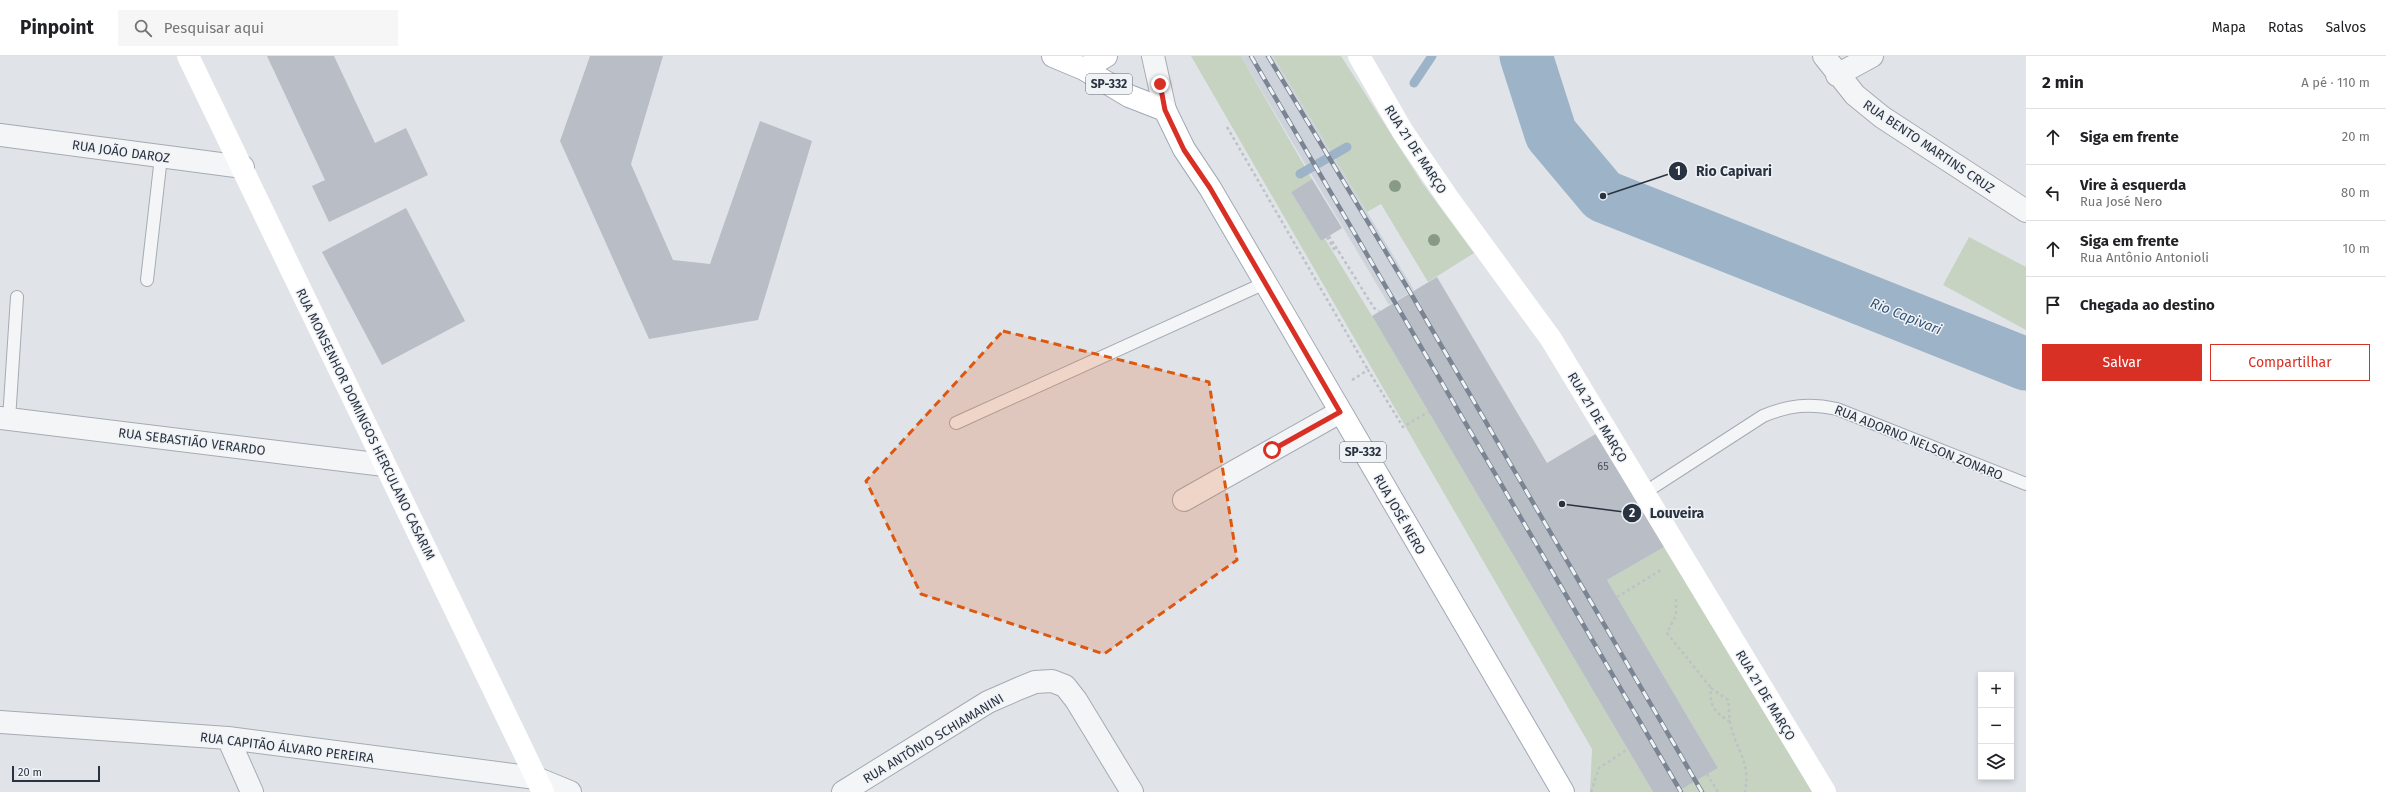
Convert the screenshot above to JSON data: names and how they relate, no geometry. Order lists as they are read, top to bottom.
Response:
{
  "streets": {
    "main road": [
      "SP-332",
      "RUA 21 DE MARÇO",
      "RUA MONSENHOR DOMINGOS HERCULANO CASARIM",
      "RUA JOSÉ NERO"
    ],
    "street": [
      "RUA BENTO MARTINS CRUZ",
      "RUA JOÃO DAROZ",
      "RUA SEBASTIÃO VERARDO",
      "RUA ANTÔNIO SCHIAMANINI",
      "RUA CAPITÃO ÁLVARO PEREIRA"
    ],
    "lane": ["RUA ADORNO NELSON ZONARO"]
  },
  "crossings": [
    ["SP-332", "RUA JOSÉ NERO"],
    ["RUA 21 DE MARÇO", "RUA ADORNO NELSON ZONARO"],
    ["RUA JOÃO DAROZ", "RUA MONSENHOR DOMINGOS HERCULANO CASARIM"],
    ["RUA MONSENHOR DOMINGOS HERCULANO CASARIM", "RUA SEBASTIÃO VERARDO"],
    ["RUA MONSENHOR DOMINGOS HERCULANO CASARIM", "RUA CAPITÃO ÁLVARO PEREIRA"]
  ],
  "water": ["Rio Capivari"],
  "places": ["Rio Capivari", "Louveira"],
  "house_numbers": ["65"],
  "scale_bar": "20 m",
  "page": {
    "header": "Pinpoint",
    "search": "Pesquisar aqui",
    "nav": ["Mapa", "Rotas", "Salvos"],
    "heading": ["2 min", "A pé · 110 m"],
    "list": [
      ["Siga em frente", "20 m"],
      ["Vire à esquerda", "Rua José Nero", "80 m"],
      ["Siga em frente", "Rua Antônio Antonioli", "10 m"],
      "Chegada ao destino"
    ],
    "buttons": ["Salvar", "Compartilhar"],
    "map_buttons": ["+", "−"],
    "scale": "20 m"
  }
}
